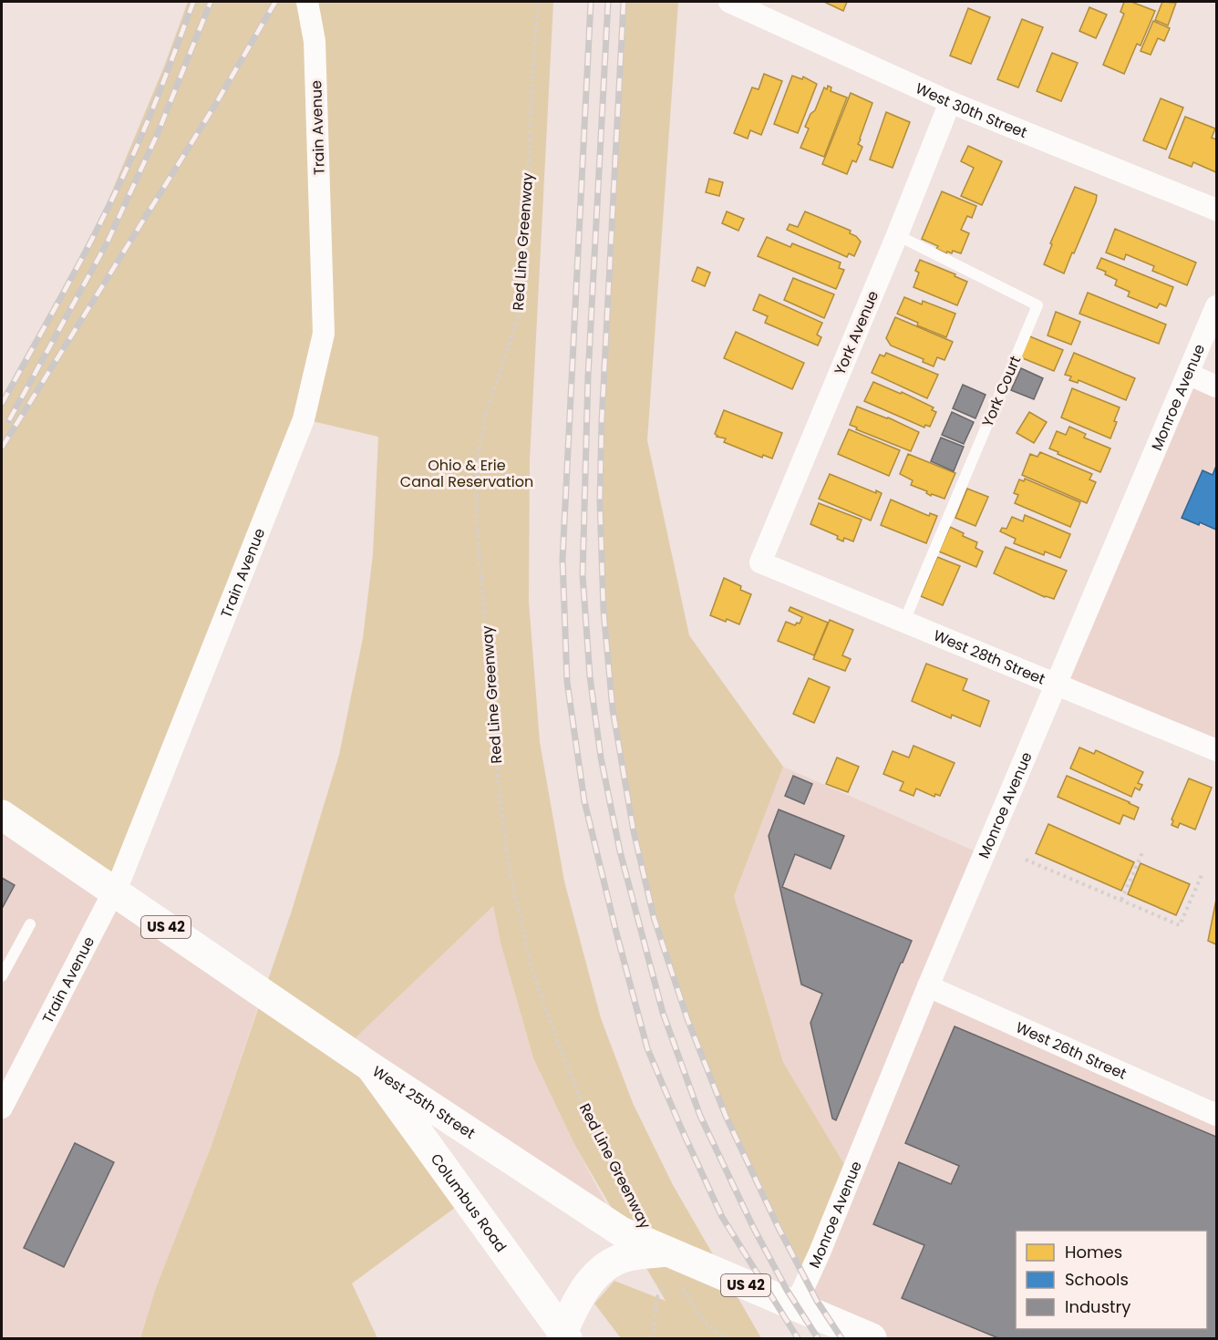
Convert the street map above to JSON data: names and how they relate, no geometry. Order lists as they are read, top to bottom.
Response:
{
  "streets": {
    "main road": ["US 42", "West 25th Street", "Columbus Road"],
    "street": [
      "West 30th Street",
      "Train Avenue",
      "York Avenue",
      "Monroe Avenue",
      "West 28th Street",
      "West 26th Street"
    ],
    "lane": ["York Court"],
    "path": ["Red Line Greenway"]
  },
  "crossings": [
    ["West 30th Street", "York Avenue"],
    ["Red Line Greenway", "West 25th Street"],
    ["York Avenue", "York Court"],
    ["York Avenue", "West 28th Street"],
    ["York Court", "West 28th Street"],
    ["Monroe Avenue", "West 28th Street"],
    ["Monroe Avenue", "West 26th Street"],
    ["Monroe Avenue", "West 25th Street"],
    ["West 25th Street", "Columbus Road"]
  ],
  "parks": ["Ohio & Erie Canal Reservation"],
  "legend": ["Homes", "Schools", "Industry"]
}
